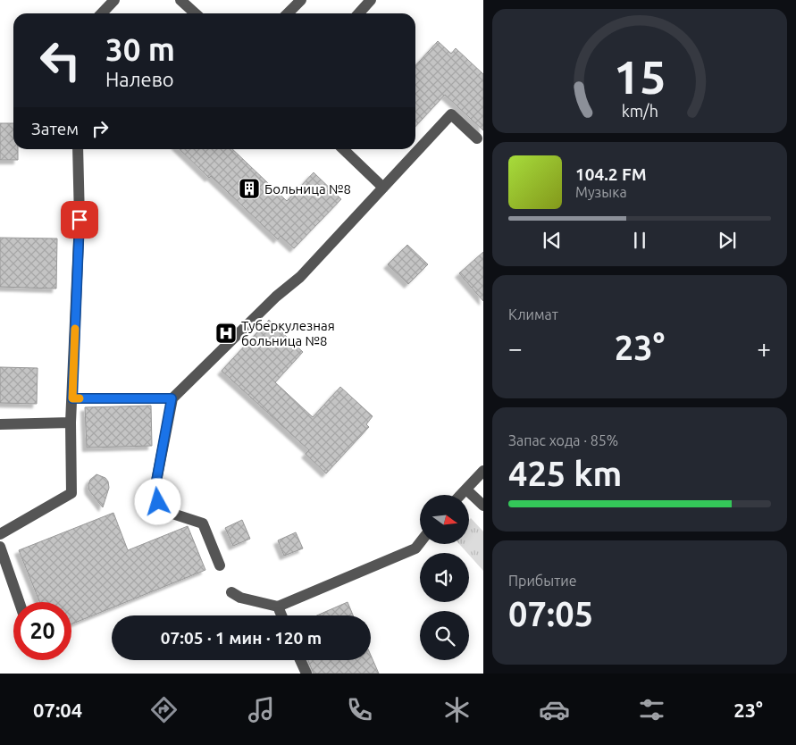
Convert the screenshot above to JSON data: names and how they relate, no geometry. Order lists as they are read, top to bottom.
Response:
{
  "places": {
    "building": ["Больница №8"],
    "hospital": ["Туберкулезная больница №8"]
  },
  "north": "right",
  "page": {
    "turn": ["30 m", "Налево"],
    "then": "Затем",
    "song": ["104.2 FM", "Музыка"],
    "tile": [
      "Климат",
      ["Запас хода · 85%", "425 km"],
      ["Прибытие", "07:05"]
    ],
    "heat": ["−", "23°", "+"],
    "limit": "20",
    "trip": "07:05 · 1 мин · 120 m",
    "tabs": ["07:04", "23°"],
    "gauge": ["15", "km/h"]
  }
}
